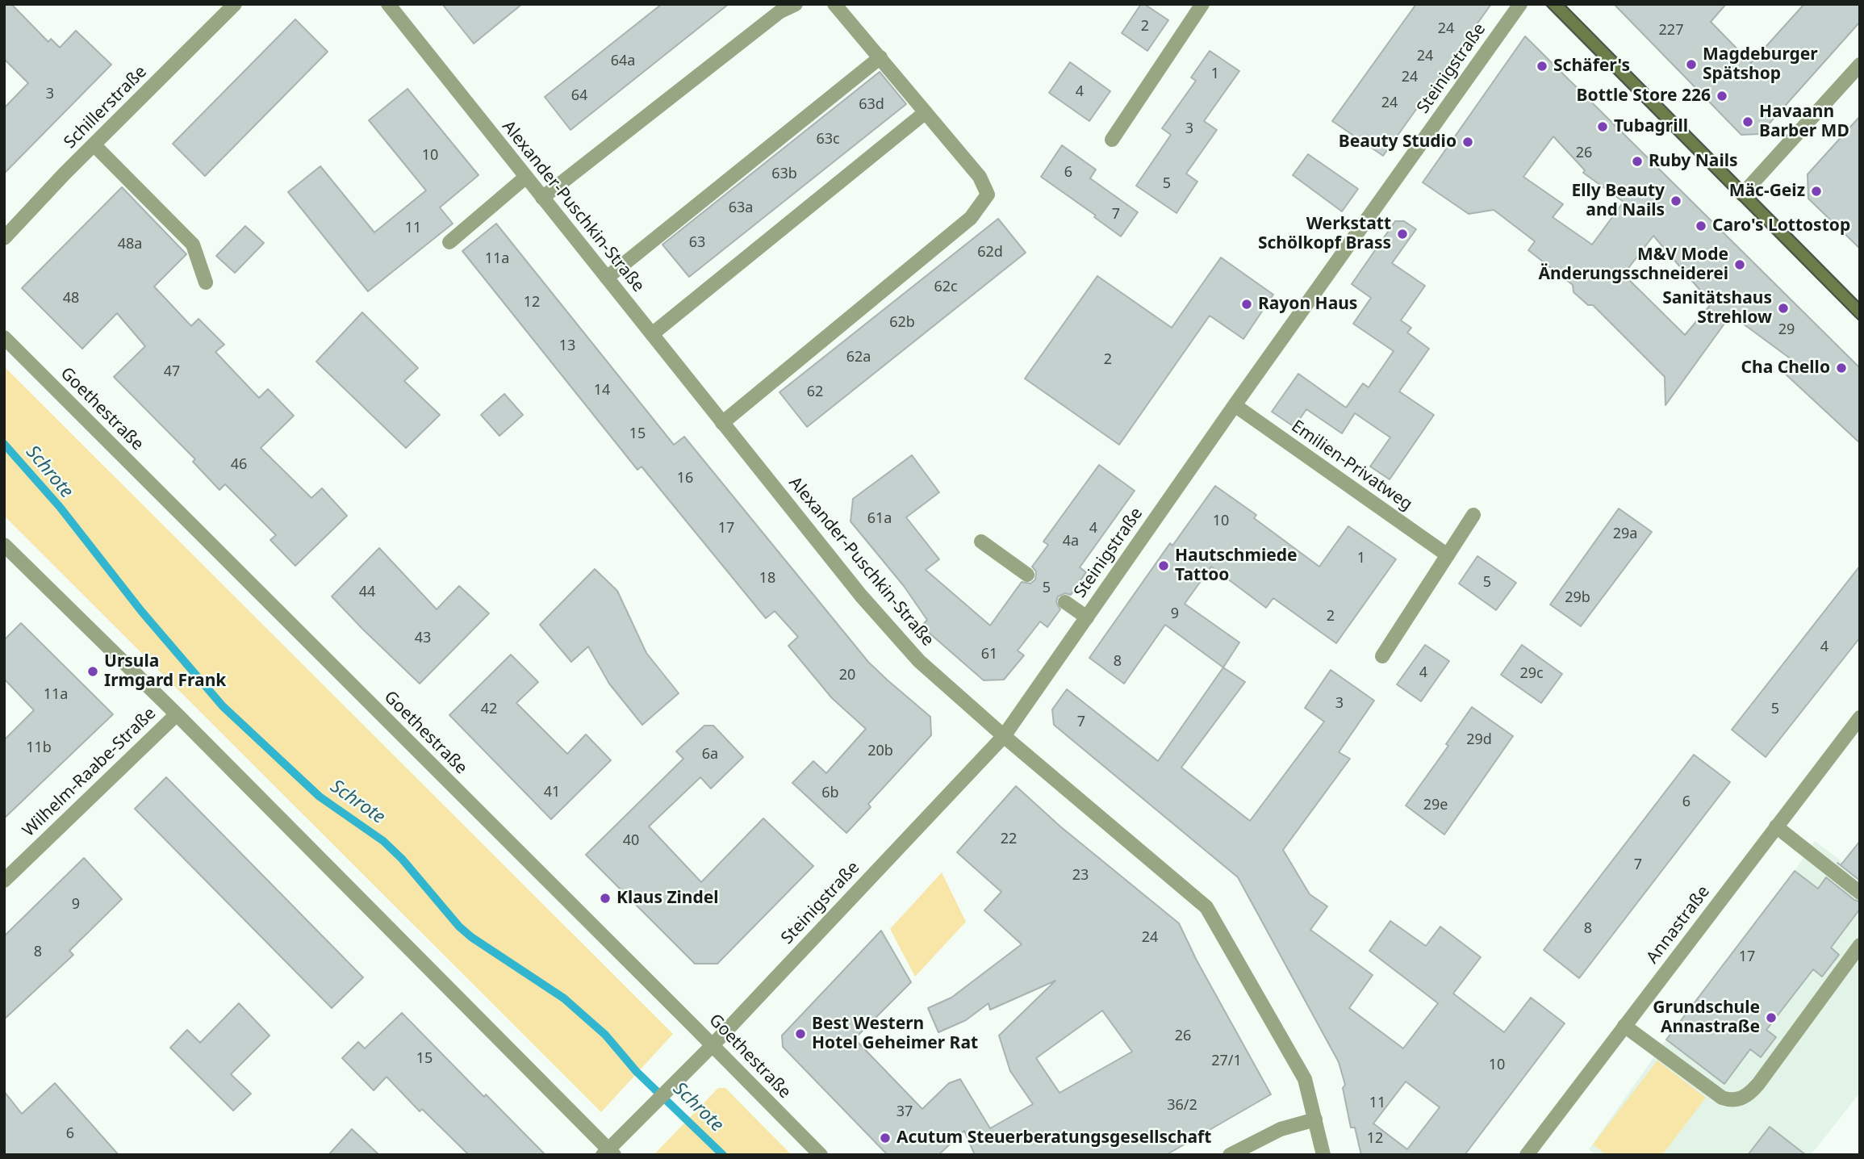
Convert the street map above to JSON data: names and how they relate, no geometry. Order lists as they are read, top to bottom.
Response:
{
  "streets": {
    "street": [
      "Steinigstraße",
      "Schillerstraße",
      "Alexander-Puschkin-Straße",
      "Goethestraße",
      "Emilien-Privatweg",
      "Wilhelm-Raabe-Straße",
      "Annastraße"
    ]
  },
  "crossings": [
    ["Steinigstraße", "Alexander-Puschkin-Straße"],
    ["Steinigstraße", "Goethestraße"],
    ["Steinigstraße", "Emilien-Privatweg"]
  ],
  "water": ["Schrote"],
  "places": [
    "Magdeburger Spätshop",
    "Schäfer's",
    "Bottle Store 226",
    "Havaann Barber MD",
    "Tubagrill",
    "Beauty Studio",
    "Ruby Nails",
    "Mäc-Geiz",
    "Elly Beauty and Nails",
    "Caro's Lottostop",
    "Werkstatt Schölkopf Brass",
    "M&V Mode Änderungsschneiderei",
    "Rayon Haus",
    "Sanitätshaus Strehlow",
    "Cha Chello",
    "Hautschmiede Tattoo",
    "Ursula Irmgard Frank",
    "Klaus Zindel",
    "Grundschule Annastraße",
    "Best Western Hotel Geheimer Rat",
    "Acutum Steuerberatungsgesellschaft"
  ],
  "house_numbers": [
    "2",
    "24",
    "227",
    "24",
    "64a",
    "1",
    "24",
    "4",
    "3",
    "64",
    "24",
    "63d",
    "3",
    "63c",
    "26",
    "10",
    "6",
    "63b",
    "5",
    "63a",
    "7",
    "11",
    "63",
    "48a",
    "62d",
    "11a",
    "62c",
    "48",
    "12",
    "62b",
    "29",
    "13",
    "62a",
    "2",
    "47",
    "14",
    "62",
    "15",
    "46",
    "16",
    "61a",
    "10",
    "17",
    "4",
    "29a",
    "4a",
    "1",
    "18",
    "5",
    "5",
    "44",
    "29b",
    "9",
    "2",
    "43",
    "4",
    "61",
    "8",
    "4",
    "29c",
    "20",
    "11a",
    "3",
    "42",
    "5",
    "7",
    "29d",
    "11b",
    "20b",
    "6a",
    "41",
    "6b",
    "6",
    "29e",
    "22",
    "40",
    "7",
    "23",
    "9",
    "8",
    "24",
    "8",
    "17",
    "26",
    "15",
    "27/1",
    "10",
    "11",
    "36/2",
    "37",
    "6",
    "12"
  ]
}
